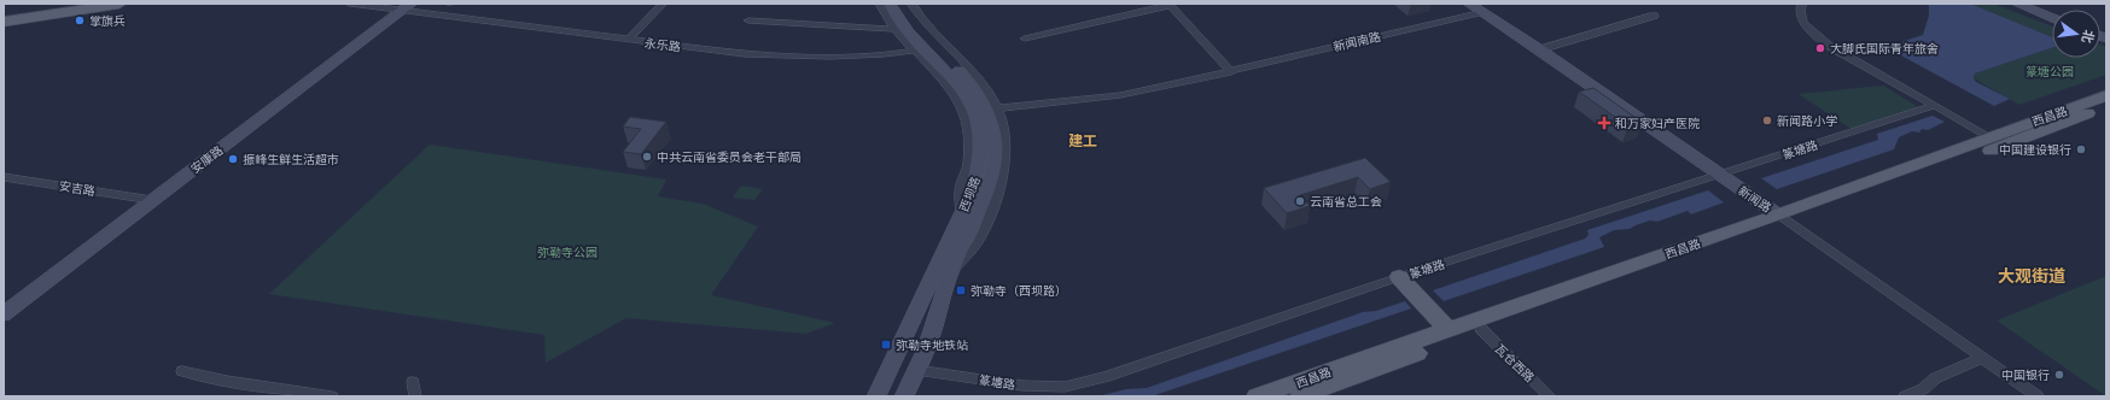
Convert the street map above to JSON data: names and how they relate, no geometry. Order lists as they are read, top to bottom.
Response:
{
  "streets": {
    "main road": [
      "西昌路",
      "安康路",
      "西坝路",
      "新闻路"
    ],
    "street": [
      "新闻南路",
      "永乐路",
      "篆塘路",
      "安吉路",
      "瓦仓西路"
    ]
  },
  "crossings": [
    ["新闻南路", "新闻路"],
    ["永乐路", "安康路"],
    ["永乐路", "西坝路"],
    ["西昌路", "新闻路"],
    ["西昌路", "瓦仓西路"],
    ["篆塘路", "西坝路"],
    ["篆塘路", "新闻路"],
    ["安康路", "安吉路"]
  ],
  "districts": ["建工", "大观街道"],
  "parks": ["篆塘公园", "弥勒寺公园"],
  "places": {
    "other": [
      "掌旗兵",
      "大脚氏国际青年旅舍",
      "新闻路小学",
      "中国建设银行",
      "中共云南省委员会老干部局",
      "振峰生鲜生活超市",
      "云南省总工会",
      "中国银行"
    ],
    "health": ["和万家妇产医院"],
    "transit": ["弥勒寺（西坝路）", "弥勒寺地铁站"]
  },
  "north": "right"
}
